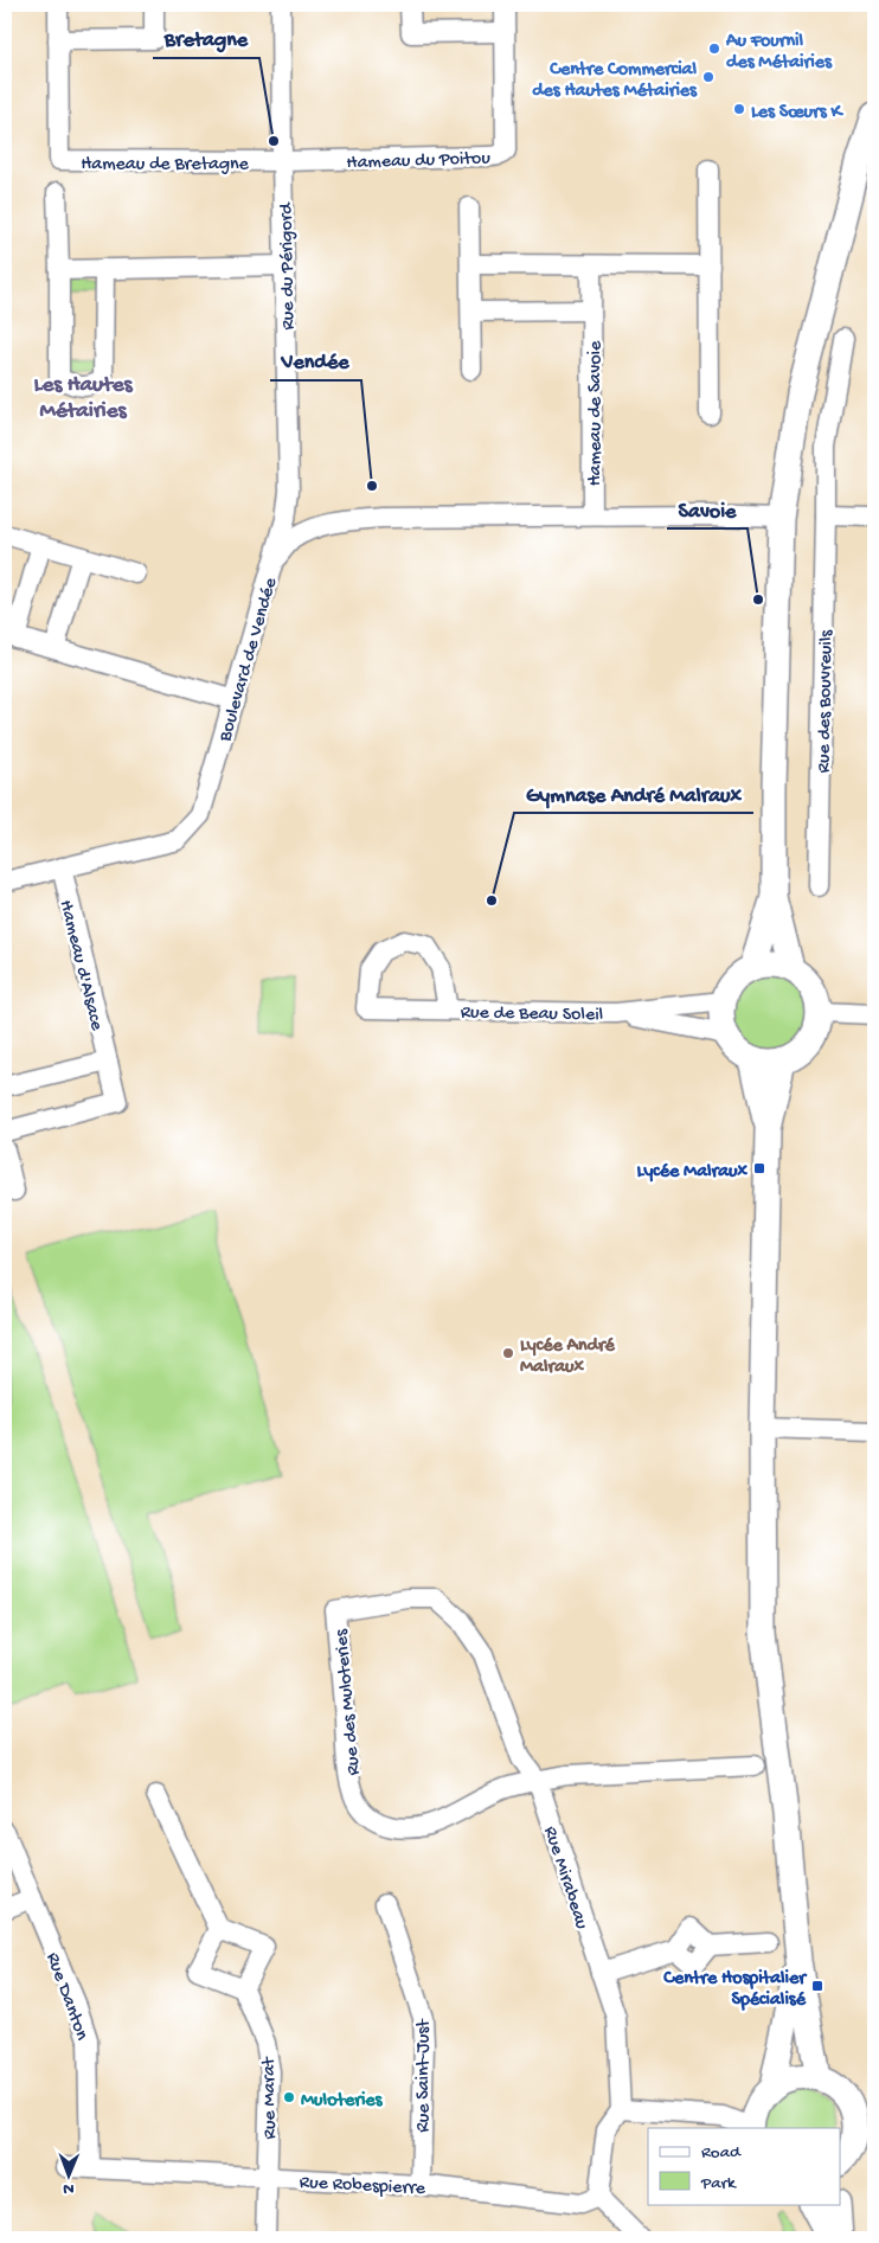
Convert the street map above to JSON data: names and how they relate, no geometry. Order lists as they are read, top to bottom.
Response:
{
  "streets": {
    "street": [
      "Hameau du Poitou",
      "Hameau de Bretagne",
      "Rue du Périgord",
      "Hameau de Savoie",
      "Boulevard de Vendée",
      "Rue des Bouvreuils",
      "Hameau d'Alsace",
      "Rue de Beau Soleil",
      "Rue des Muloteries",
      "Rue Mirabeau",
      "Rue Danton",
      "Rue Saint-Just",
      "Rue Marat",
      "Rue Robespierre"
    ]
  },
  "crossings": [
    ["Hameau du Poitou", "Hameau de Bretagne"],
    ["Hameau du Poitou", "Rue du Périgord"],
    ["Hameau de Bretagne", "Rue du Périgord"],
    ["Rue du Périgord", "Boulevard de Vendée"],
    ["Hameau de Savoie", "Boulevard de Vendée"],
    ["Boulevard de Vendée", "Hameau d'Alsace"],
    ["Rue des Muloteries", "Rue Mirabeau"],
    ["Rue Danton", "Rue Robespierre"],
    ["Rue Saint-Just", "Rue Robespierre"],
    ["Rue Marat", "Rue Robespierre"]
  ],
  "districts": ["Les Hautes Métairies"],
  "places": {
    "other": [
      "Au Fournil des Métairies",
      "Centre Commercial des Hautes Métairies",
      "Les Sœurs K",
      "Bretagne",
      "Vendée",
      "Savoie",
      "Gymnase André Malraux",
      "Lycée André Malraux",
      "Muloteries"
    ],
    "transit": ["Lycée Malraux", "Centre Hospitalier Spécialisé"]
  },
  "legend": ["Road", "Park"],
  "north": "bottom"
}
